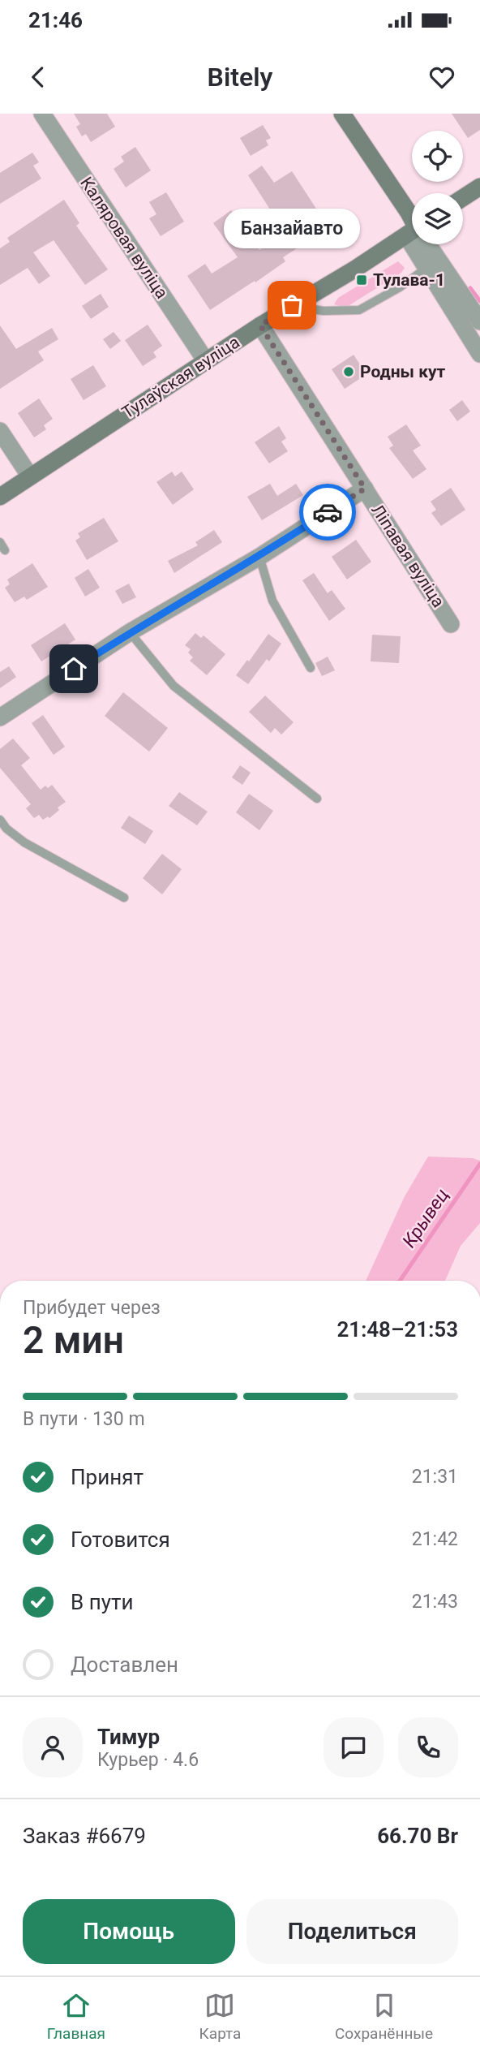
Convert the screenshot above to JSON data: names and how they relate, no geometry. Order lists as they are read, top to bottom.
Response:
{
  "streets": {
    "main road": ["Тулаўская вуліца"],
    "street": ["Каляровая вуліца", "Ліпавая вуліца"]
  },
  "crossings": [
    ["Каляровая вуліца", "Тулаўская вуліца"],
    ["Тулаўская вуліца", "Ліпавая вуліца"]
  ],
  "water": ["Крывец"],
  "places": {
    "transit": ["Тулава-1"],
    "other": ["Банзайавто", "Родны кут"]
  },
  "page": {
    "status": "21:46",
    "header": "Bitely",
    "bubble": "Банзайавто",
    "heading": ["2 мин", "Прибудет через", "21:48–21:53"],
    "panel": [
      "Тимур",
      "Курьер · 4.6",
      "Заказ #6679",
      "66.70 Br"
    ],
    "bar": "В пути · 130 m",
    "list": [
      ["Принят", "21:31"],
      ["Готовится", "21:42"],
      ["В пути", "21:43"],
      "Доставлен"
    ],
    "buttons": ["Помощь", "Поделиться"],
    "tabs": ["Главная", "Карта", "Сохранённые"]
  }
}
